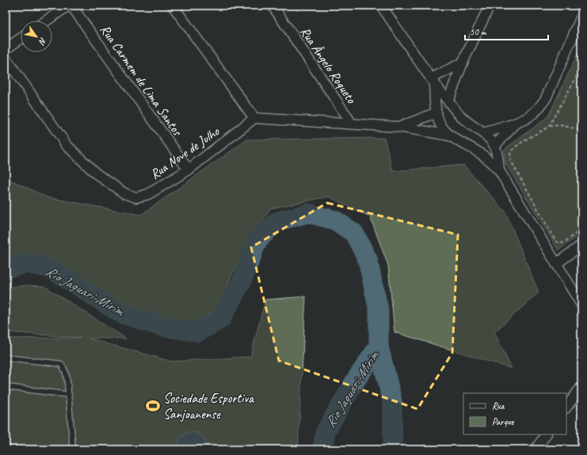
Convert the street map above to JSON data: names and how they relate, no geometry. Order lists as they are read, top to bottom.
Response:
{
  "streets": {
    "street": ["Rua Ângelo Roqueto", "Rua Carmem de Lima Santos", "Rua Nove de Julho"]
  },
  "crossings": [
    ["Rua Carmem de Lima Santos", "Rua Nove de Julho"]
  ],
  "water": ["Rio Jaguari-Mirim"],
  "places": {
    "sports": ["Sociedade Esportiva Sanjoanense"]
  },
  "legend": ["Rua", "Parque"],
  "scale_bar": "50 m",
  "north": "bottom right"
}
